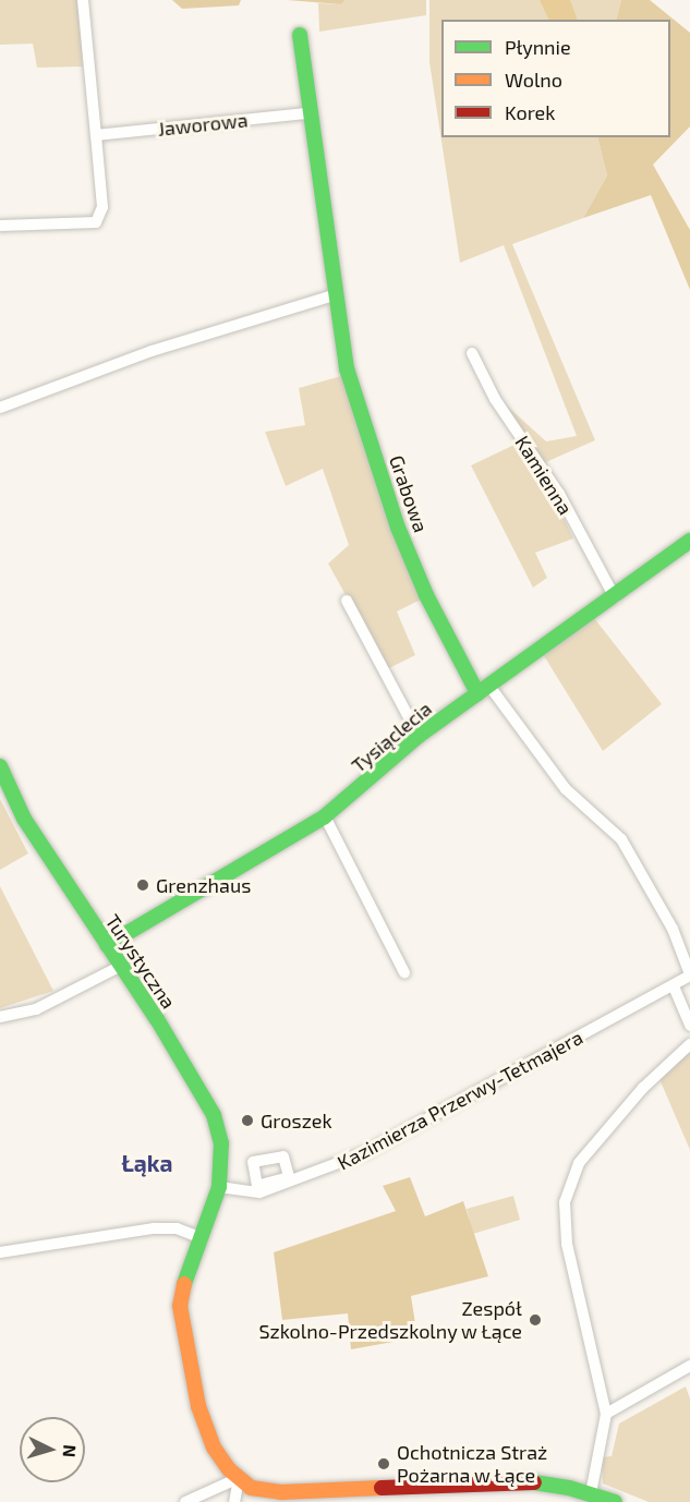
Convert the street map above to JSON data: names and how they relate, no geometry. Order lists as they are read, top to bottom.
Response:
{
  "streets": {
    "street": [
      "Jaworowa",
      "Kamienna",
      "Grabowa",
      "Tysiąclecia",
      "Turystyczna",
      "Kazimierza Przerwy-Tetmajera"
    ]
  },
  "crossings": [
    ["Jaworowa", "Grabowa"],
    ["Kamienna", "Tysiąclecia"],
    ["Grabowa", "Tysiąclecia"],
    ["Tysiąclecia", "Turystyczna"],
    ["Turystyczna", "Kazimierza Przerwy-Tetmajera"]
  ],
  "districts": ["Łąka"],
  "places": [
    "Grenzhaus",
    "Groszek",
    "Zespół Szkolno-Przedszkolny w Łące",
    "Ochotnicza Straż Pożarna w Łące"
  ],
  "legend": ["Płynnie", "Wolno", "Korek"],
  "north": "right"
}
